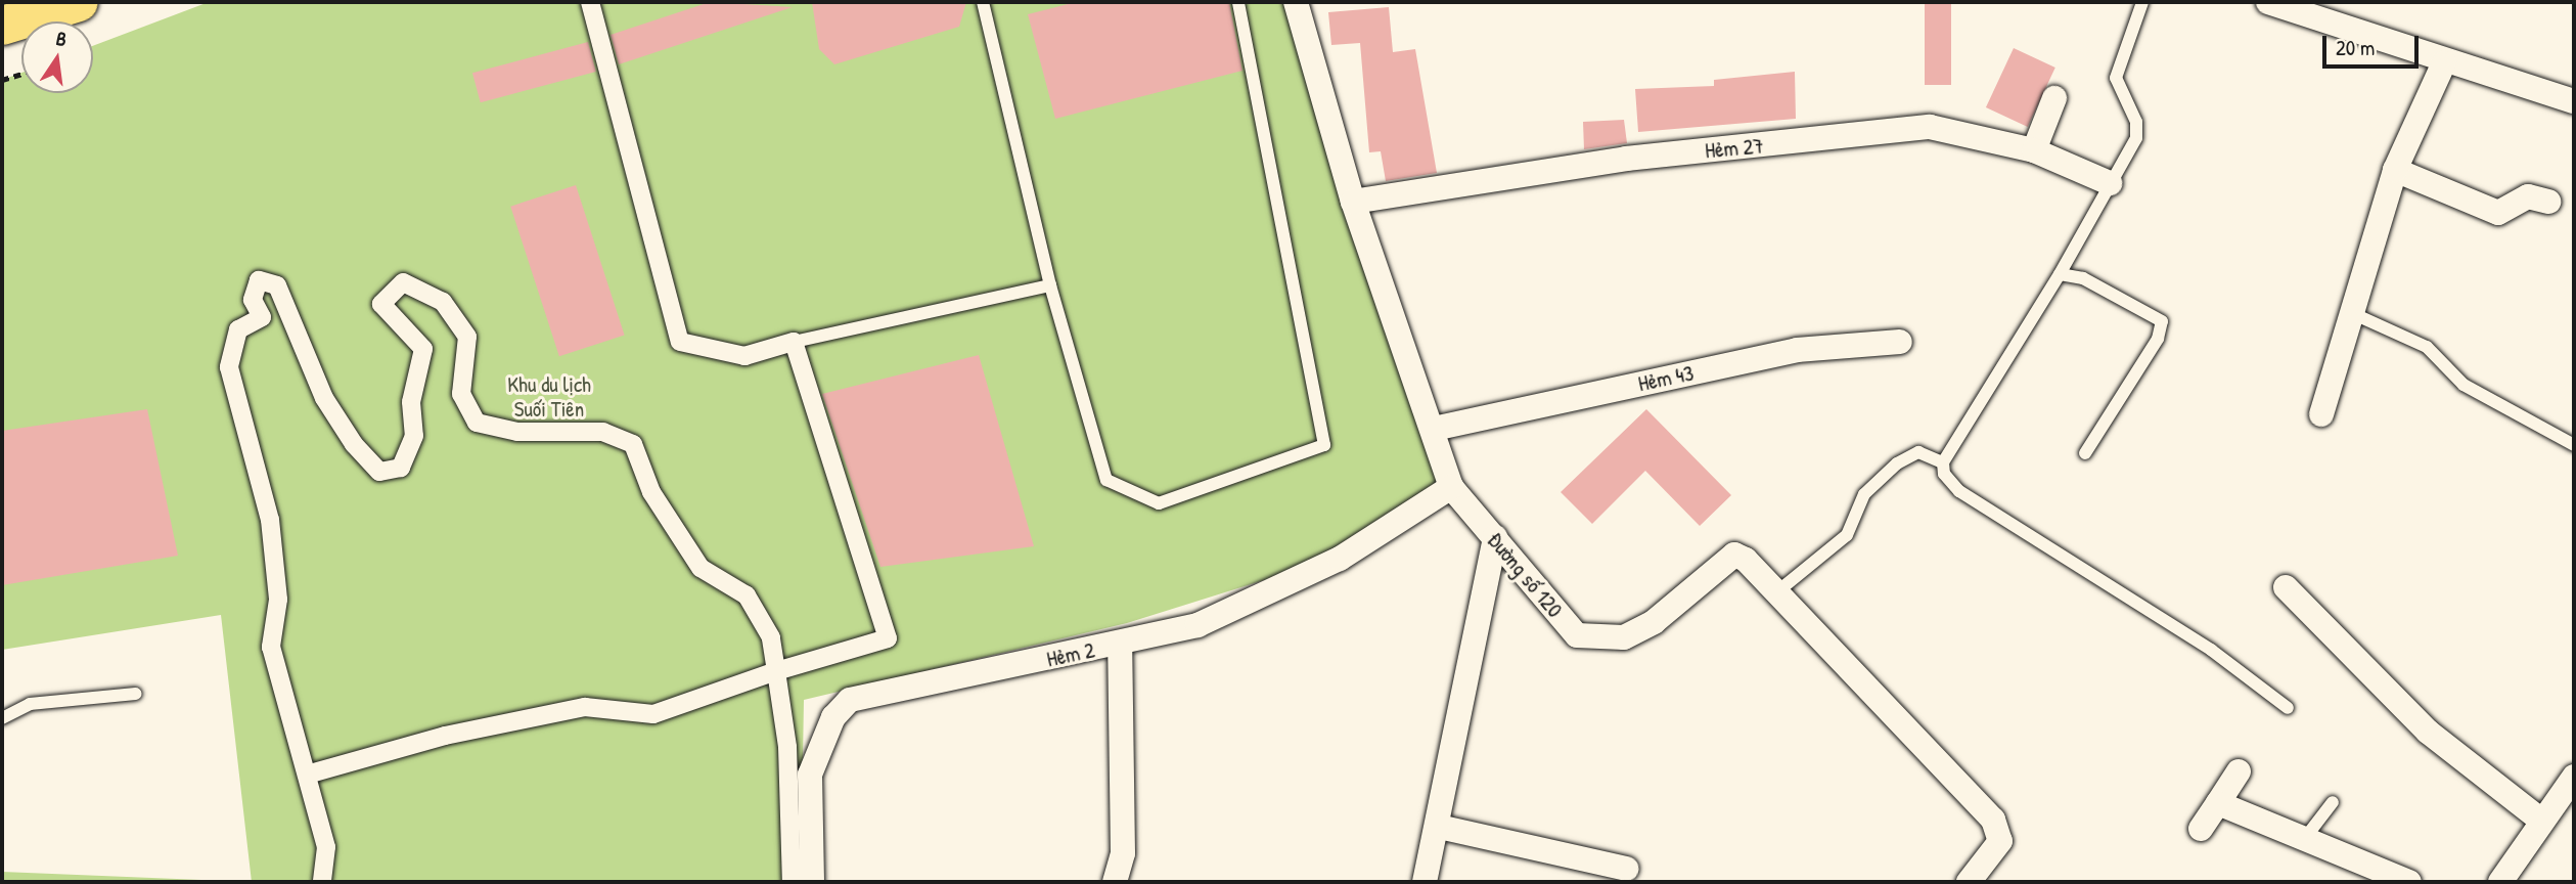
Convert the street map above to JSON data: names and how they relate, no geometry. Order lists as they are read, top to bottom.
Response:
{
  "streets": {
    "street": [
      "Hẻm 27",
      "Hẻm 43",
      "Đường số 120",
      "Hẻm 2"
    ]
  },
  "crossings": [
    ["Hẻm 27", "Đường số 120"],
    ["Hẻm 43", "Đường số 120"],
    ["Đường số 120", "Hẻm 2"]
  ],
  "parks": ["Khu du lịch Suối Tiên"],
  "scale_bar": "20 m",
  "north": "top"
}
